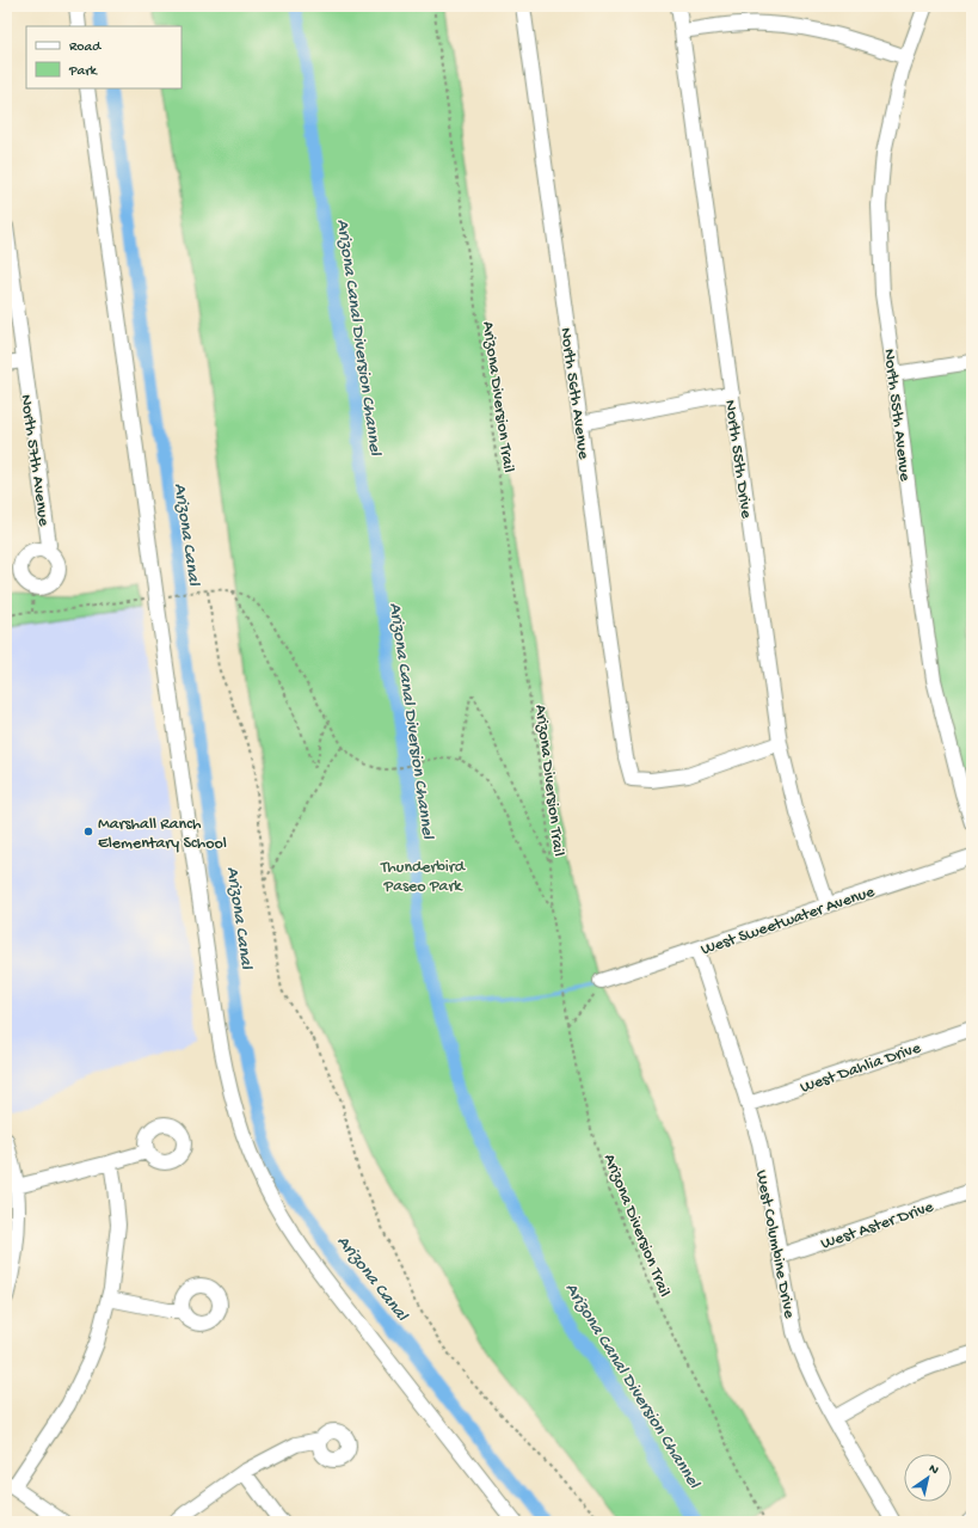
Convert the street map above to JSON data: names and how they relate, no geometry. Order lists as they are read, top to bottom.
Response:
{
  "streets": {
    "street": [
      "North 56th Avenue",
      "North 55th Avenue",
      "North 55th Drive",
      "North 57th Avenue",
      "West Sweetwater Avenue",
      "West Dahlia Drive",
      "West Aster Drive",
      "West Columbine Drive"
    ],
    "path": ["Arizona Diversion Trail"]
  },
  "crossings": [
    ["North 56th Avenue", "North 55th Drive"],
    ["North 55th Drive", "West Sweetwater Avenue"],
    ["West Sweetwater Avenue", "West Columbine Drive"],
    ["West Dahlia Drive", "West Columbine Drive"],
    ["West Aster Drive", "West Columbine Drive"]
  ],
  "water": ["Arizona Canal Diversion Channel", "Arizona Canal"],
  "parks": ["Thunderbird Paseo Park"],
  "places": ["Marshall Ranch Elementary School"],
  "legend": ["Road", "Park"],
  "north": "top right"
}
